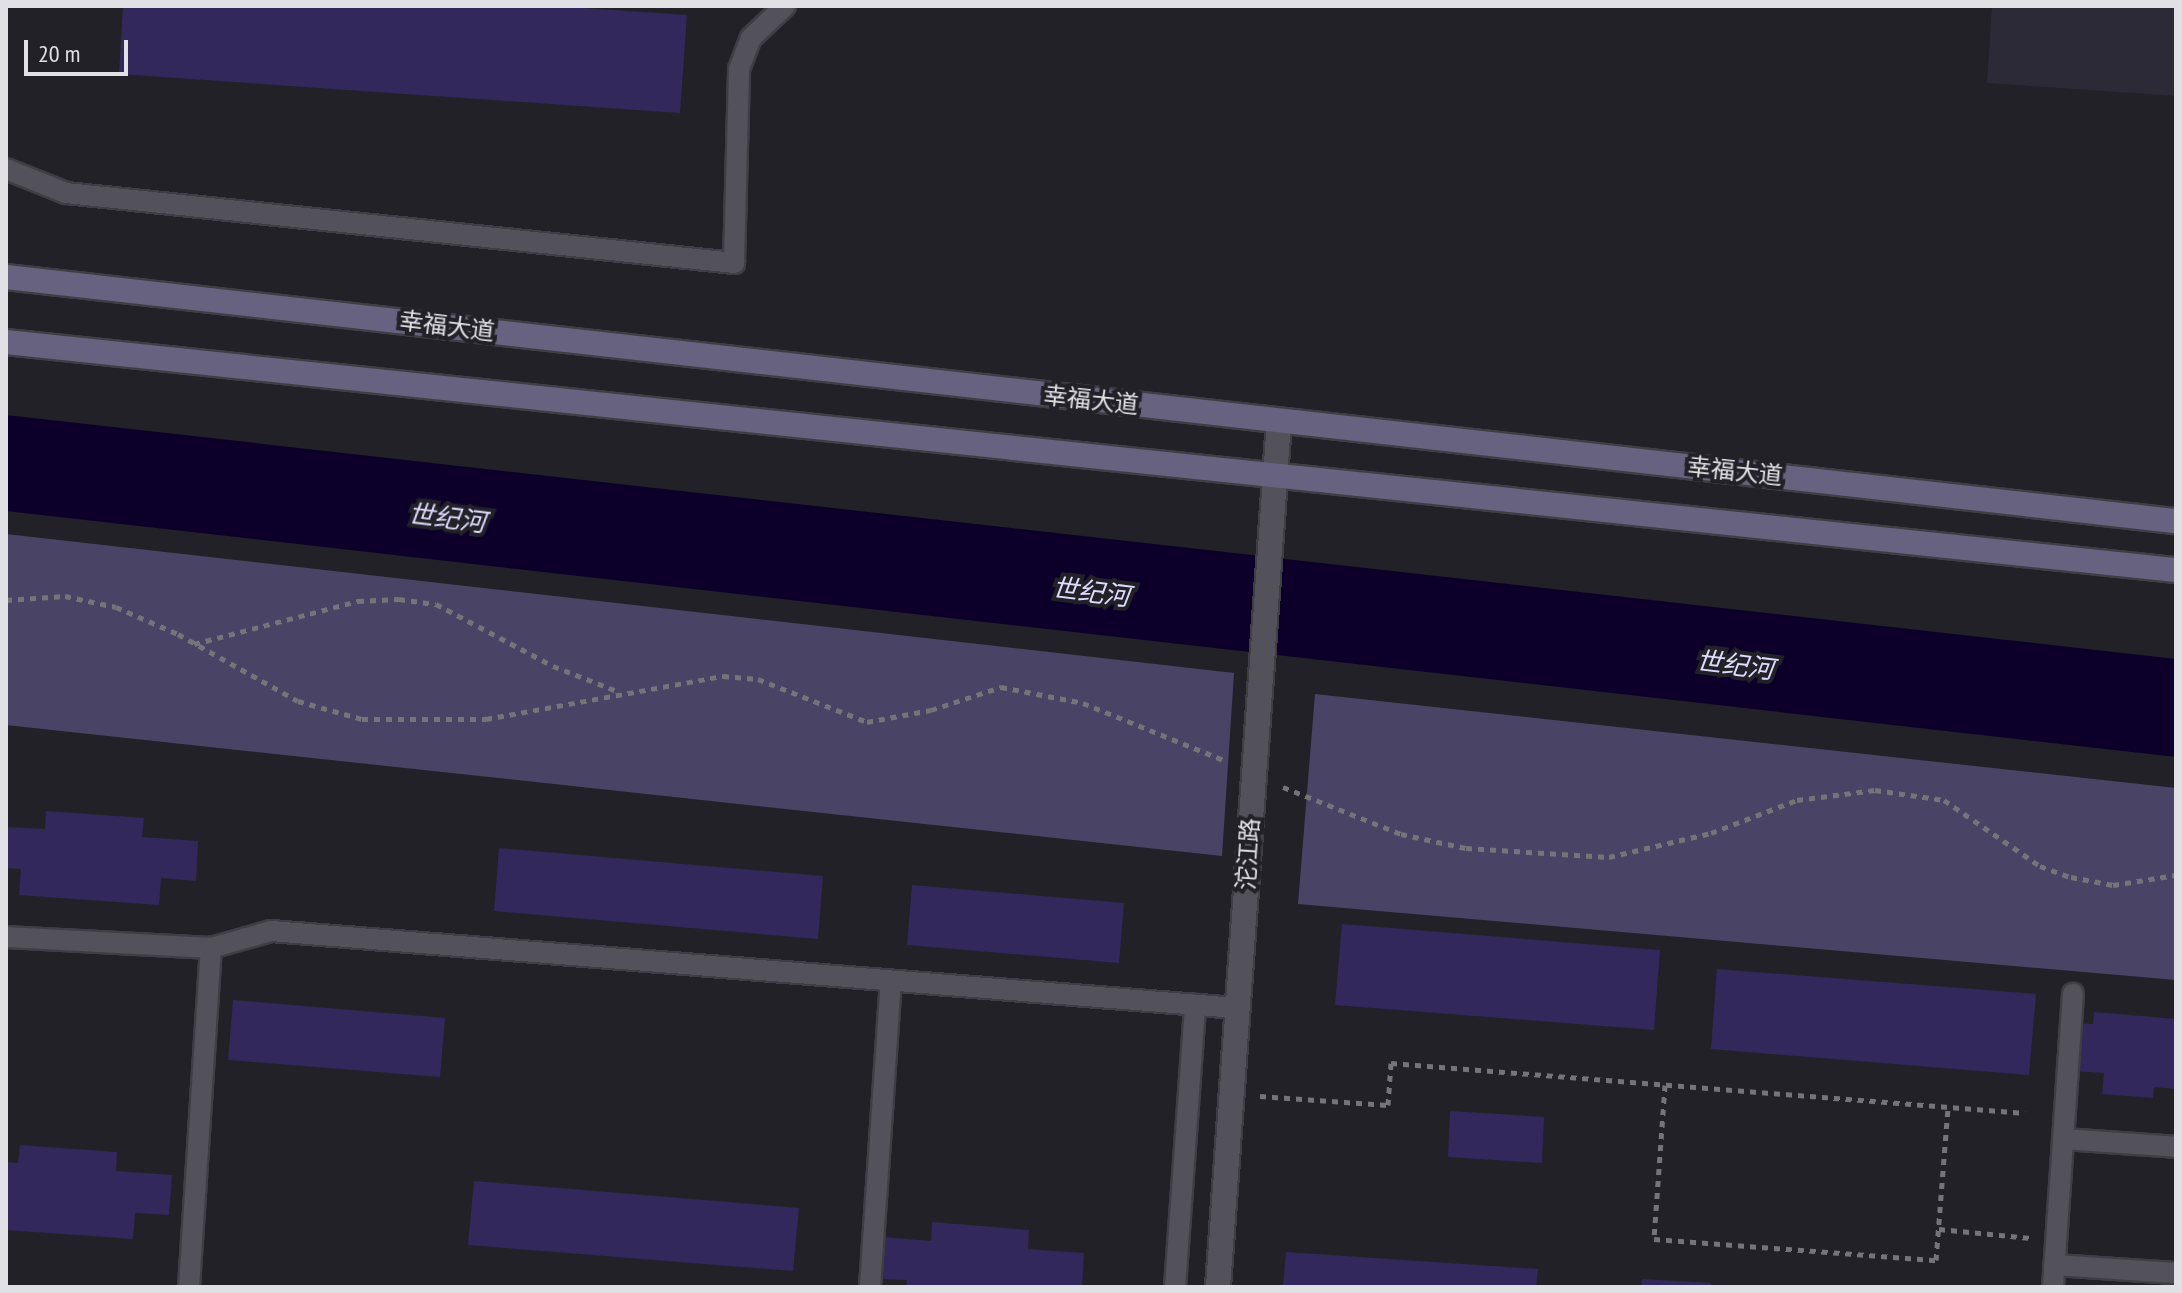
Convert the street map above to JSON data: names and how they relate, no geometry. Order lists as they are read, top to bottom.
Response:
{
  "streets": {
    "main road": ["幸福大道"],
    "street": ["沱江路"]
  },
  "crossings": [
    ["幸福大道", "沱江路"]
  ],
  "water": ["世纪河"],
  "scale_bar": "20 m"
}
